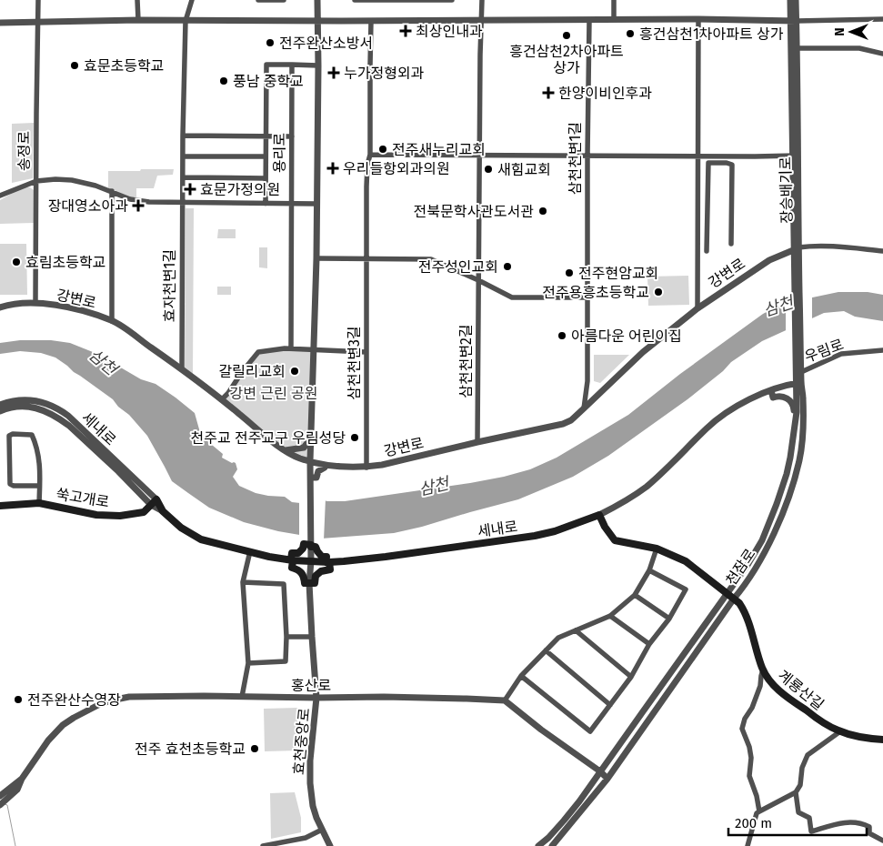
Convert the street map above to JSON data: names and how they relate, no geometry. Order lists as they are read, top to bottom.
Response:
{
  "streets": {
    "main road": [
      "세내로",
      "쑥고개로",
      "천잠로",
      "계룡산길"
    ],
    "street": [
      "송정로",
      "용리로",
      "삼천천변1길",
      "장승배기로",
      "강변로",
      "효자천변1길",
      "우림로",
      "삼천천변2길",
      "삼천천변3길",
      "홍산로",
      "효천중앙로"
    ]
  },
  "crossings": [
    ["송정로", "강변로"],
    ["삼천천변1길", "강변로"],
    ["장승배기로", "강변로"],
    ["장승배기로", "천잠로"],
    ["강변로", "효자천변1길"],
    ["강변로", "삼천천변2길"],
    ["강변로", "삼천천변3길"],
    ["강변로", "천잠로"],
    ["우림로", "천잠로"],
    ["세내로", "쑥고개로"],
    ["세내로", "천잠로"],
    ["세내로", "효천중앙로"],
    ["천잠로", "계룡산길"],
    ["홍산로", "효천중앙로"]
  ],
  "water": ["삼천"],
  "parks": ["강변 근린 공원"],
  "places": {
    "health": [
      "최상인내과",
      "누가정형외과",
      "한양이비인후과",
      "우리들항외과의원",
      "효문가정의원",
      "장대영소아과"
    ],
    "other": [
      "흥건삼천1차아파트 상가",
      "흥건삼천2차아파트 상가",
      "전주완산소방서",
      "효문초등학교",
      "풍남 중학교",
      "전주새누리교회",
      "새힘교회",
      "전북문학사관도서관",
      "효림초등학교",
      "전주성인교회",
      "전주현암교회",
      "전주용흥초등학교",
      "아름다운 어린이집",
      "갈릴리교회",
      "천주교 전주교구 우림성당",
      "전주완산수영장",
      "전주 효천초등학교"
    ]
  },
  "scale_bar": "200 m",
  "north": "left"
}
